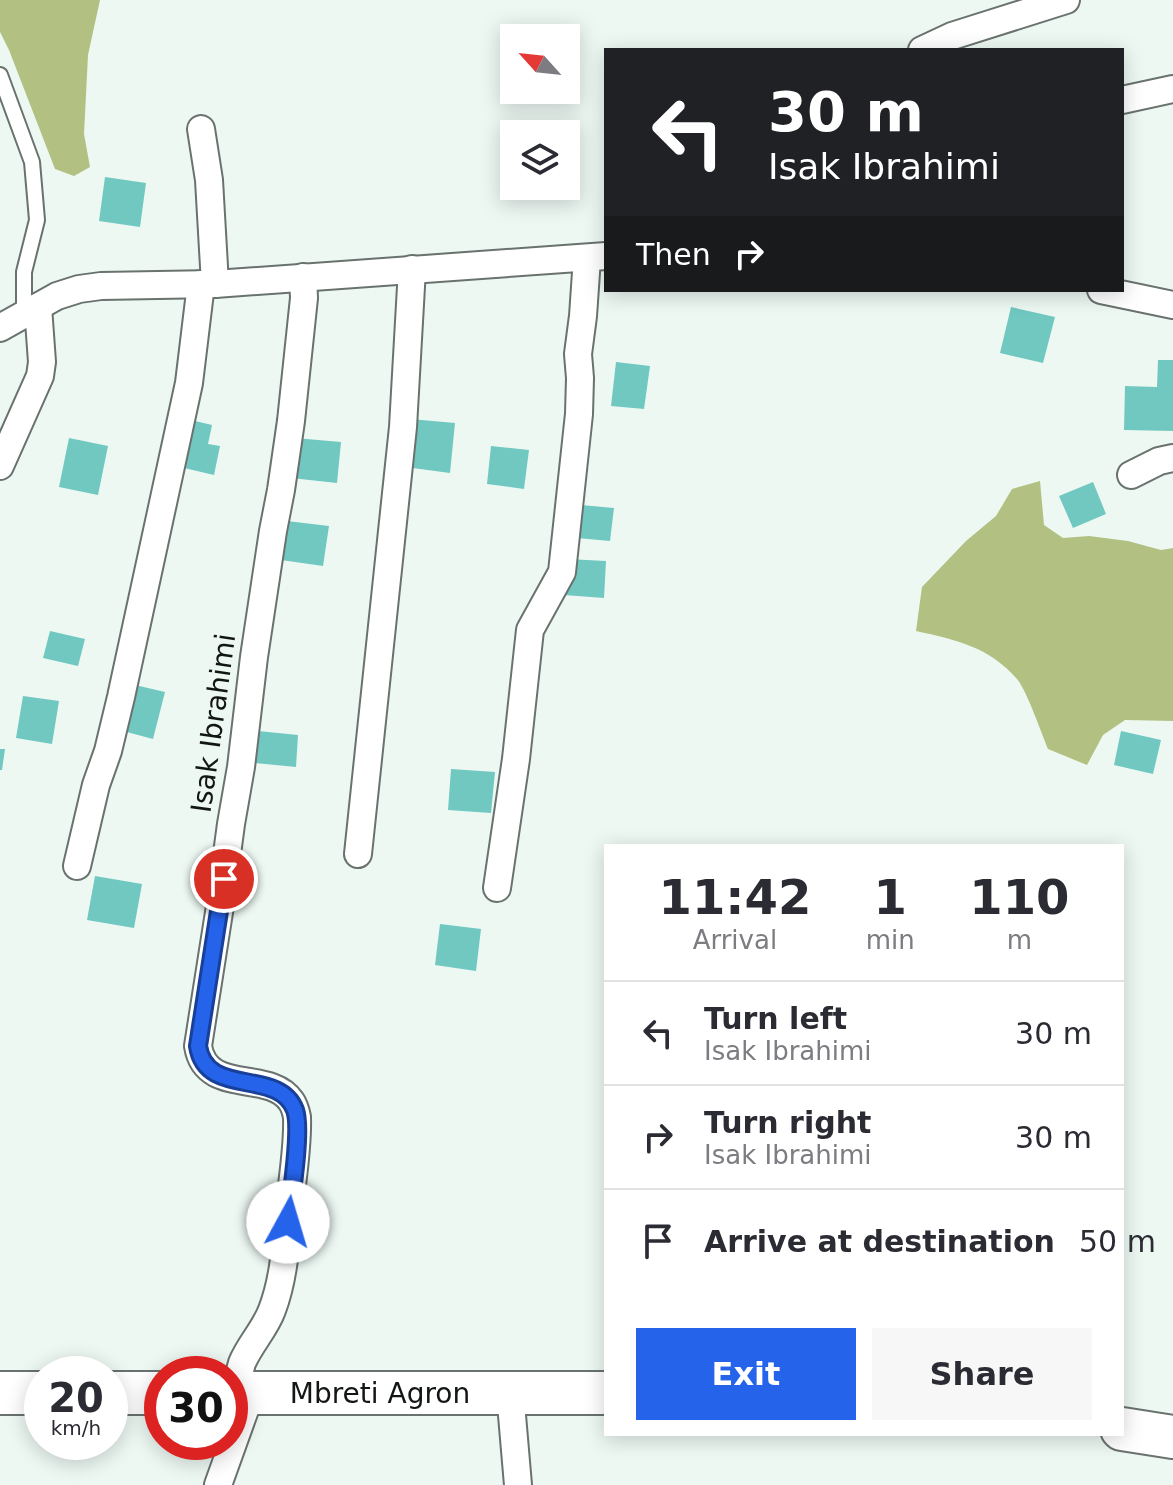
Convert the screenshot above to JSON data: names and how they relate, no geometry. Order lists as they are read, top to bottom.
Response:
{
  "streets": {
    "main road": ["Mbreti Agron"],
    "street": ["Isak Ibrahimi"]
  },
  "north": "top left",
  "page": {
    "turn": ["30 m", "Isak Ibrahimi"],
    "then": "Then",
    "eta": [
      "11:42",
      "Arrival",
      "1",
      "min",
      "110",
      "m"
    ],
    "list": [
      {
        "name": "Turn left",
        "note": "Isak Ibrahimi",
        "value": "30 m"
      },
      {
        "name": "Turn right",
        "note": "Isak Ibrahimi",
        "value": "30 m"
      },
      {
        "name": "Arrive at destination",
        "value": "50 m"
      }
    ],
    "buttons": ["Exit", "Share"],
    "speed": "20 km/h",
    "limit": "30"
  }
}
